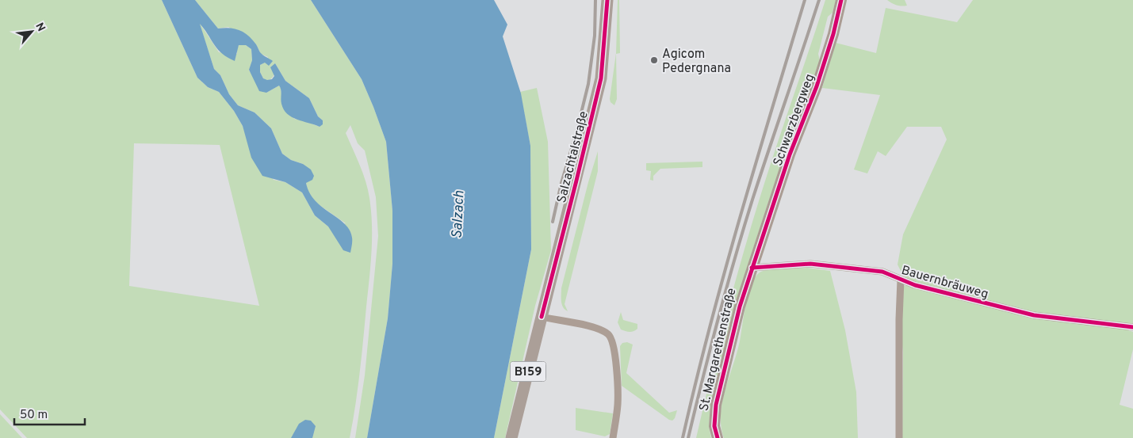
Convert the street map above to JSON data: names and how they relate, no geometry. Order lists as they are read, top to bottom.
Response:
{
  "streets": {
    "main road": ["Salzachtalstraße", "B159"],
    "street": ["Schwarzbergweg", "Bauernbräuweg", "St. Margarethenstraße"]
  },
  "crossings": [
    ["Schwarzbergweg", "Bauernbräuweg"],
    ["Schwarzbergweg", "St. Margarethenstraße"],
    ["Bauernbräuweg", "St. Margarethenstraße"]
  ],
  "water": ["Salzach"],
  "places": ["Agicom Pedergnana"],
  "scale_bar": "50 m",
  "north": "top right"
}
